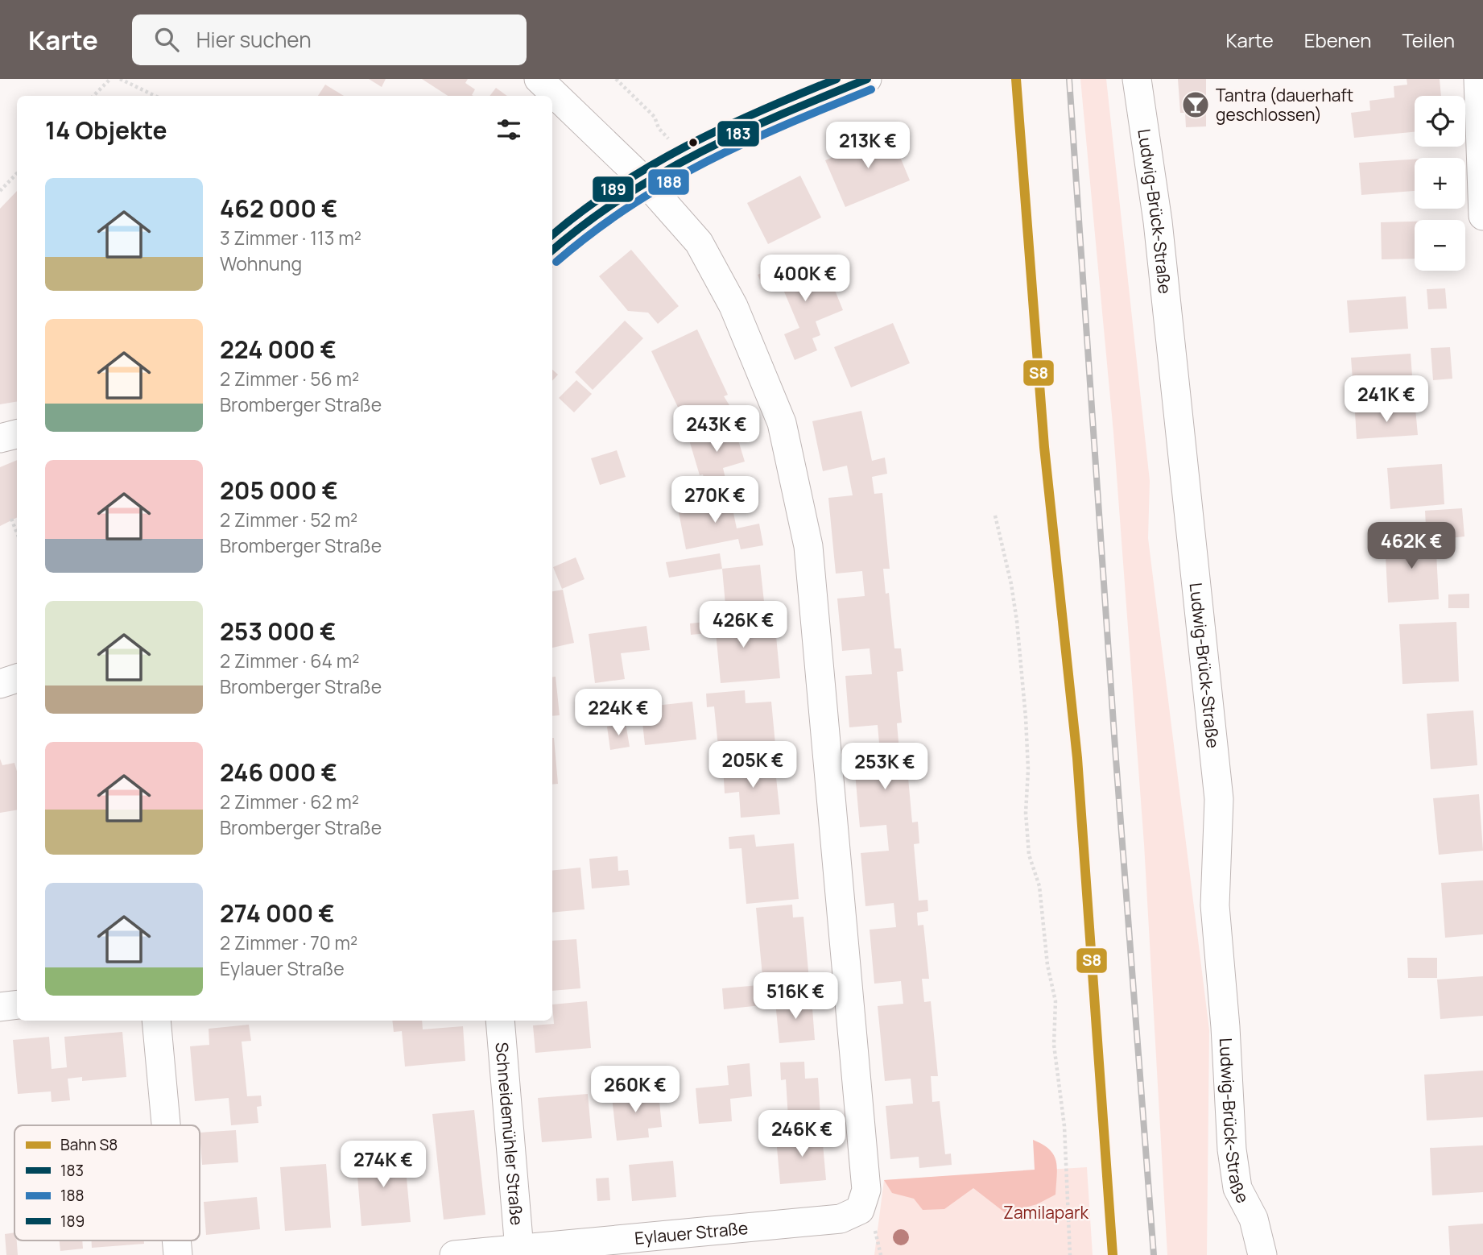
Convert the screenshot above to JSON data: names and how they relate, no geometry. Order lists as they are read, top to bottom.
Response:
{
  "streets": {
    "street": ["Ludwig-Brück-Straße", "Schneidemühler Straße", "Eylauer Straße"]
  },
  "crossings": [
    ["Schneidemühler Straße", "Eylauer Straße"]
  ],
  "parks": ["Zamilapark"],
  "places": {
    "bar": ["Tantra (dauerhaft geschlossen)"]
  },
  "lines": [
    "rail line S8",
    "transit line 183",
    "transit line 189",
    "transit line 188"
  ],
  "legend": [
    "Bahn S8",
    "183",
    "188",
    "189"
  ],
  "page": {
    "header": "Karte",
    "search": "Hier suchen",
    "nav": ["Karte", "Ebenen", "Teilen"],
    "map_buttons": ["+", "−"],
    "heading": "14 Objekte",
    "price": [
      "213K €",
      "400K €",
      "241K €",
      "243K €",
      "270K €",
      "462K €",
      "426K €",
      "224K €",
      "205K €",
      "253K €",
      "516K €",
      "260K €",
      "246K €",
      "274K €"
    ],
    "list": [
      {
        "name": "462 000 €",
        "note": "3 Zimmer · 113 m² · Wohnung"
      },
      {
        "name": "224 000 €",
        "note": "2 Zimmer · 56 m² · Bromberger Straße"
      },
      {
        "name": "205 000 €",
        "note": "2 Zimmer · 52 m² · Bromberger Straße"
      },
      {
        "name": "253 000 €",
        "note": "2 Zimmer · 64 m² · Bromberger Straße"
      },
      {
        "name": "246 000 €",
        "note": "2 Zimmer · 62 m² · Bromberger Straße"
      },
      {
        "name": "274 000 €",
        "note": "2 Zimmer · 70 m² · Eylauer Straße"
      }
    ]
  }
}
